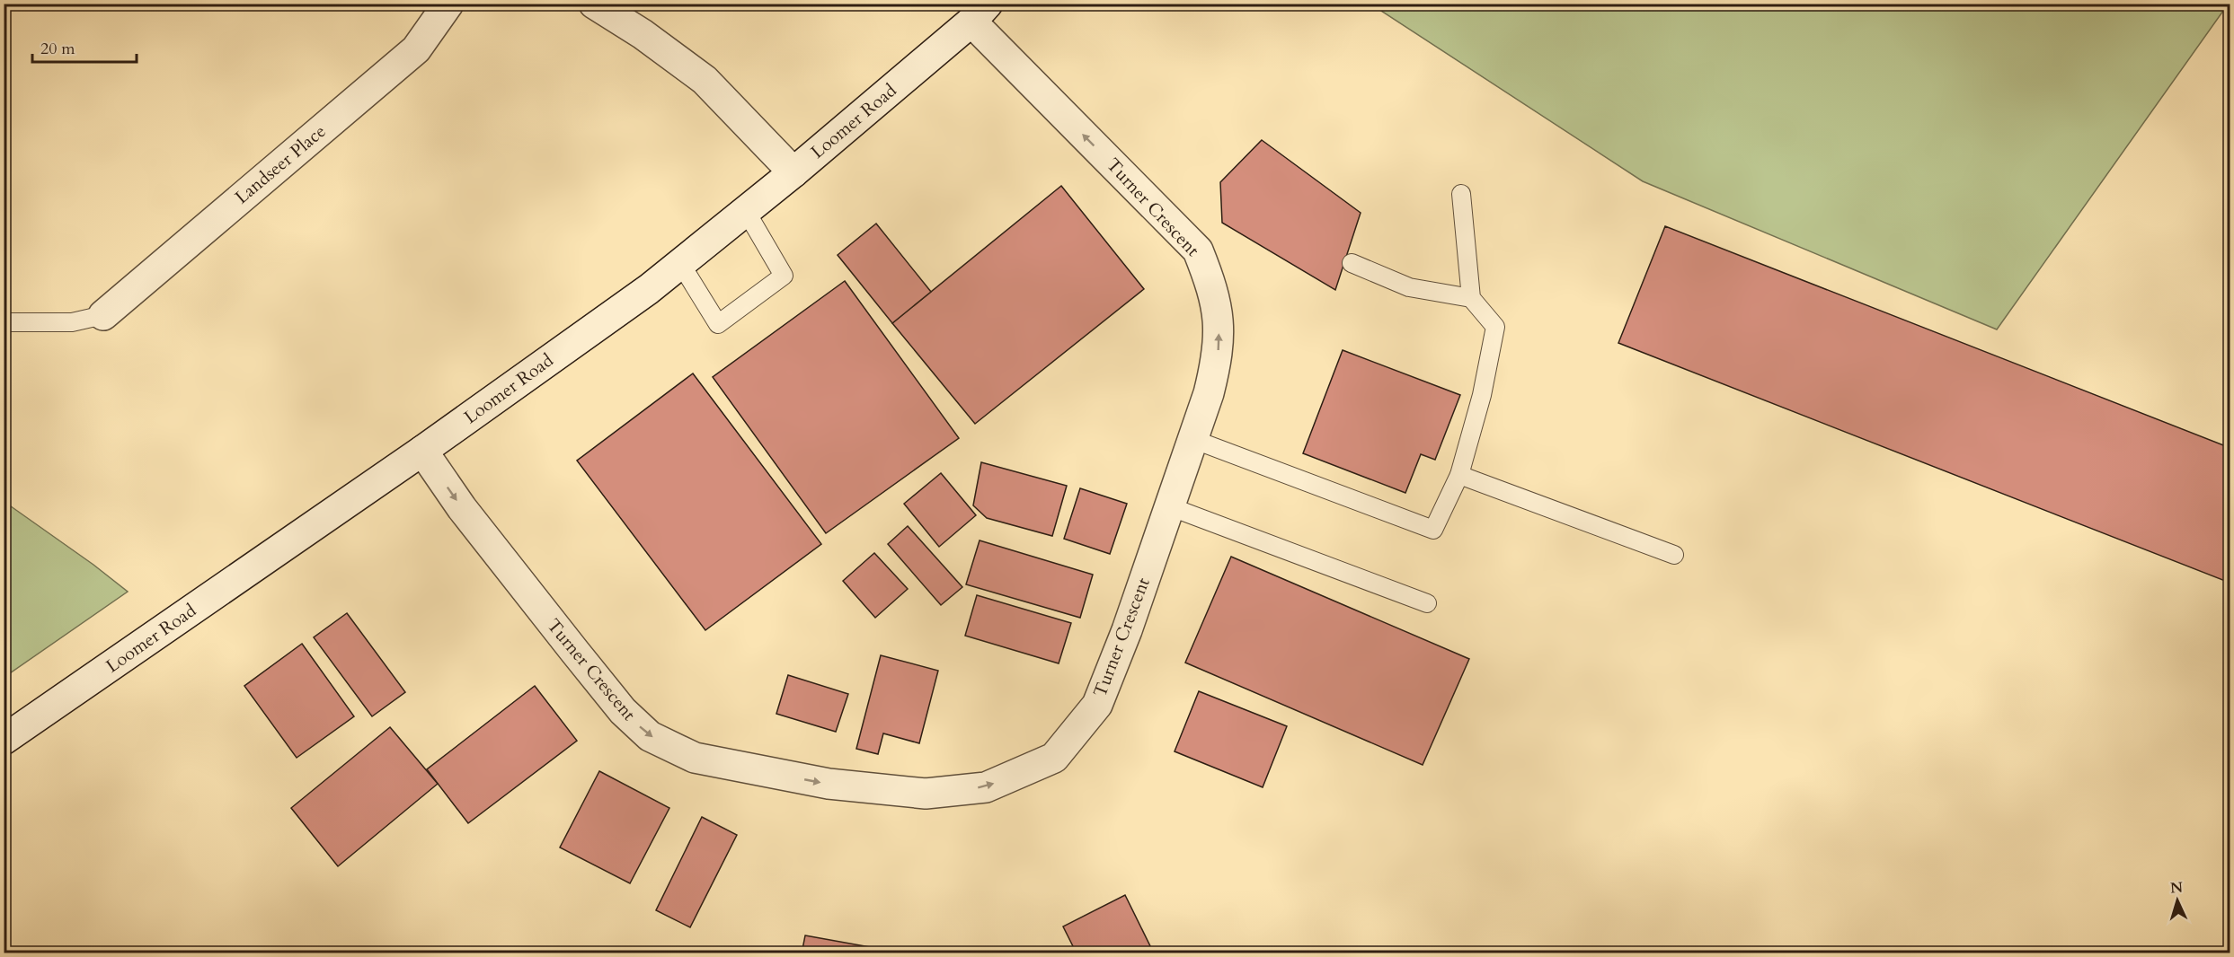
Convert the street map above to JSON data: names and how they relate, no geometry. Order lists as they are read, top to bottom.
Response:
{
  "streets": {
    "street": ["Loomer Road", "Landseer Place", "Turner Crescent"]
  },
  "crossings": [
    ["Loomer Road", "Turner Crescent"]
  ],
  "scale_bar": "20 m",
  "north": "top"
}
